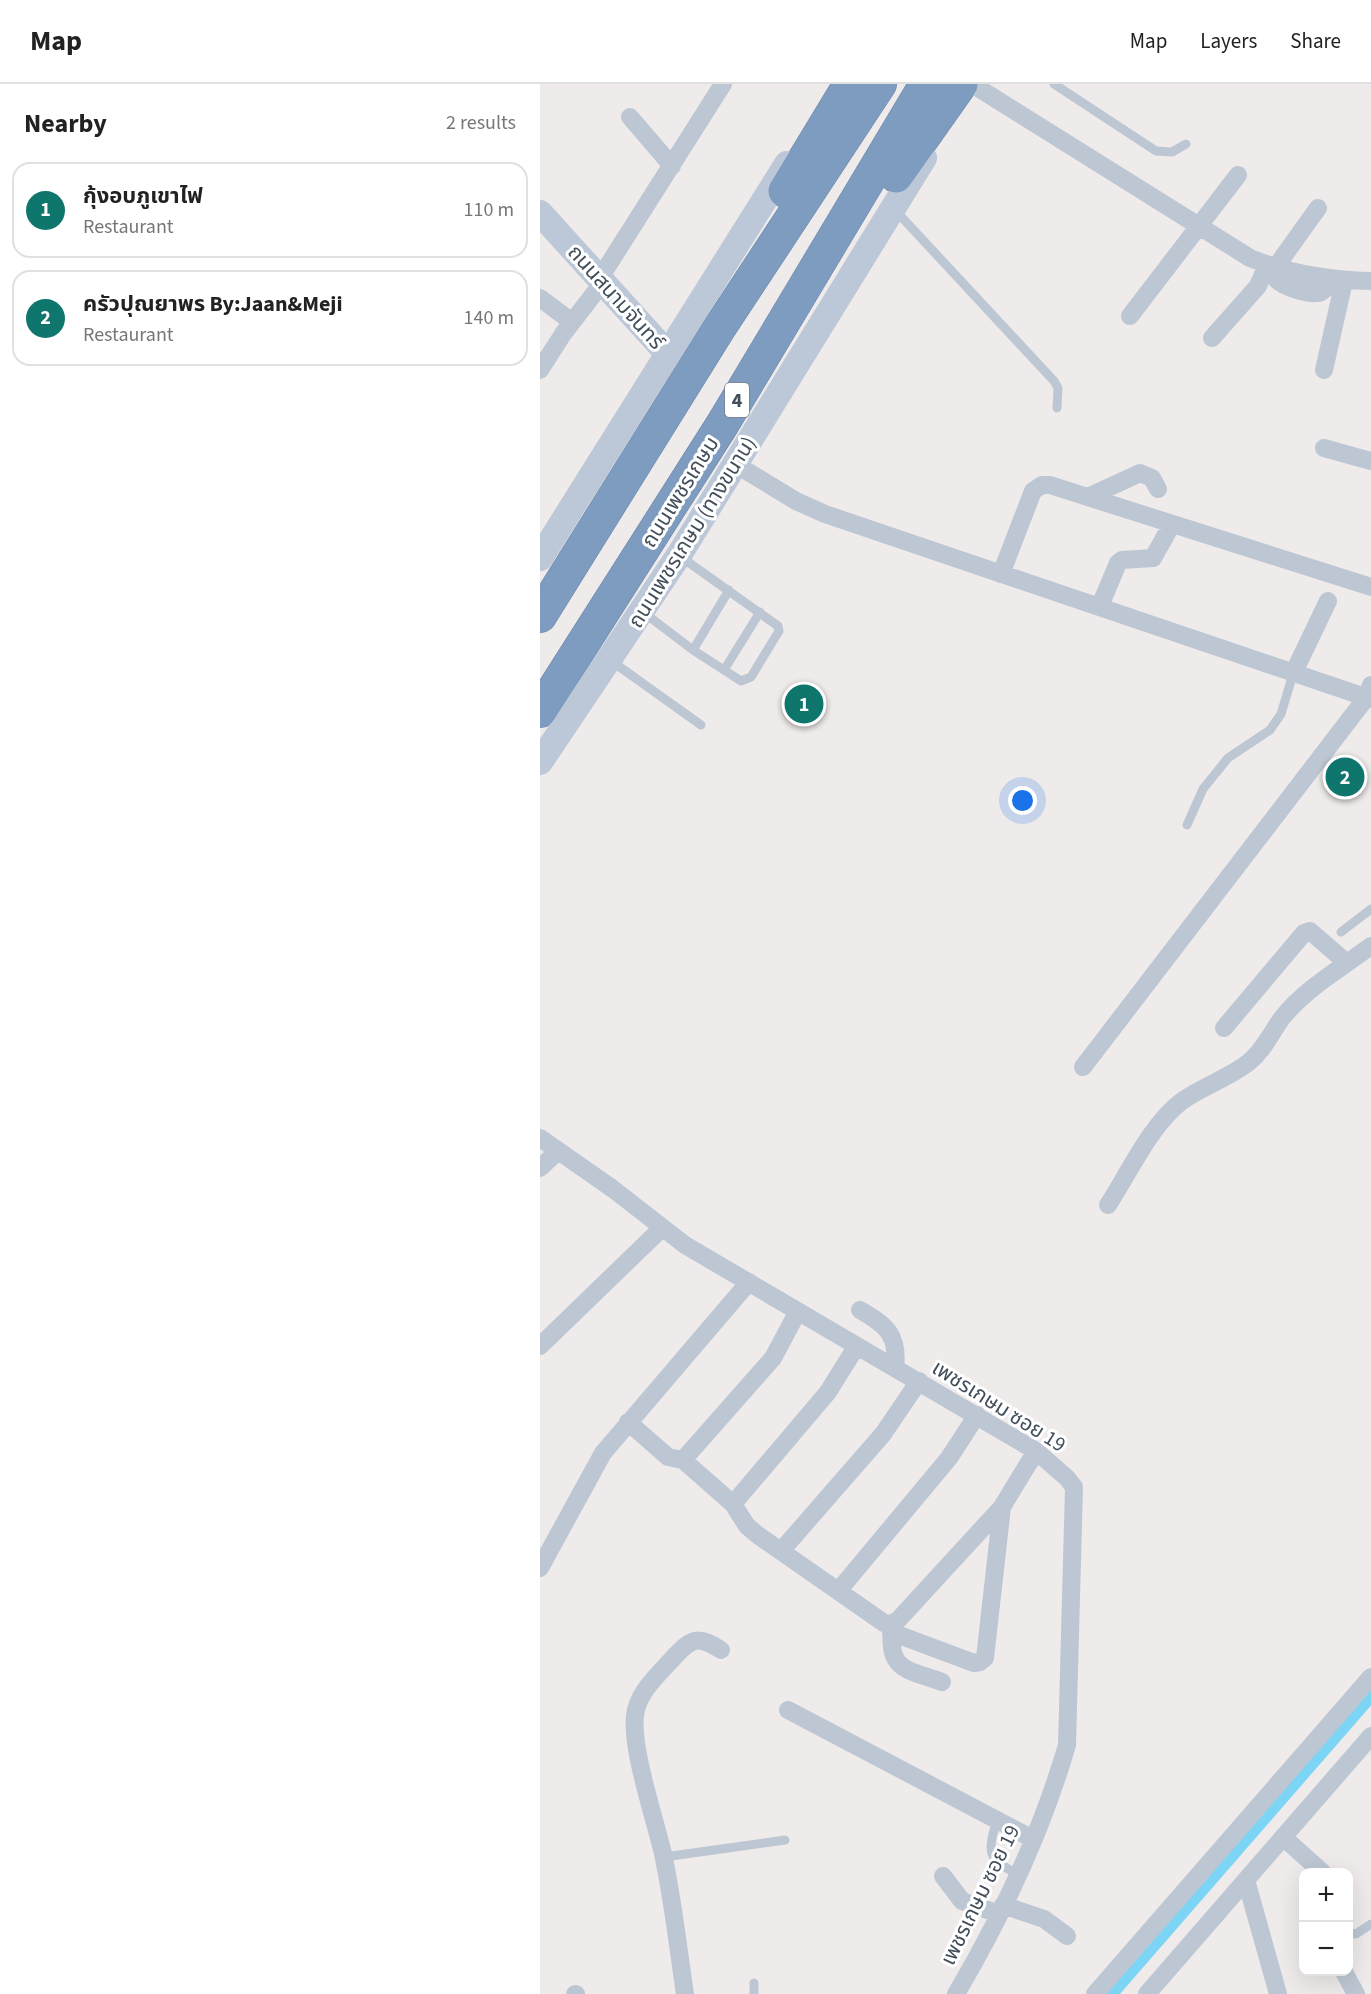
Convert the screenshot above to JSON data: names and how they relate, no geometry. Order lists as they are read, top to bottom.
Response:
{
  "streets": {
    "highway": ["4", "ถนนเพชรเกษม"],
    "main road": ["ถนนสนามจันทร์", "ถนนเพชรเกษม (ทางขนาน)"],
    "street": ["เพชรเกษม ซอย 19"]
  },
  "page": {
    "header": "Map",
    "nav": ["Map", "Layers", "Share"],
    "heading": ["Nearby", "2 results"],
    "list": [
      {
        "mark": "1",
        "name": "กุ้งอบภูเขาไฟ",
        "note": "Restaurant",
        "value": "110 m"
      },
      {
        "mark": "2",
        "name": "ครัวปุณยาพร By:Jaan&Meji",
        "note": "Restaurant",
        "value": "140 m"
      }
    ],
    "pins": ["1", "2"],
    "map_buttons": ["+", "−"]
  }
}
